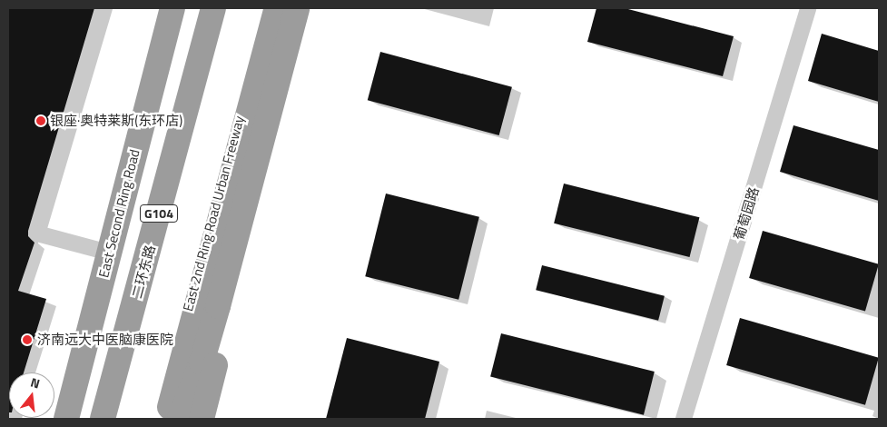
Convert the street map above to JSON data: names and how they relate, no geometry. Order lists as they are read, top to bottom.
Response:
{
  "streets": {
    "highway": [
      "East Second Ring Road",
      "G104",
      "East 2nd Ring Road Urban Freeway",
      "二环东路"
    ],
    "street": ["葡萄园路"]
  },
  "crossings": [
    ["East Second Ring Road", "二环东路"]
  ],
  "places": ["银座·奥特莱斯(东环店)", "济南远大中医脑康医院"],
  "north": "top"
}
